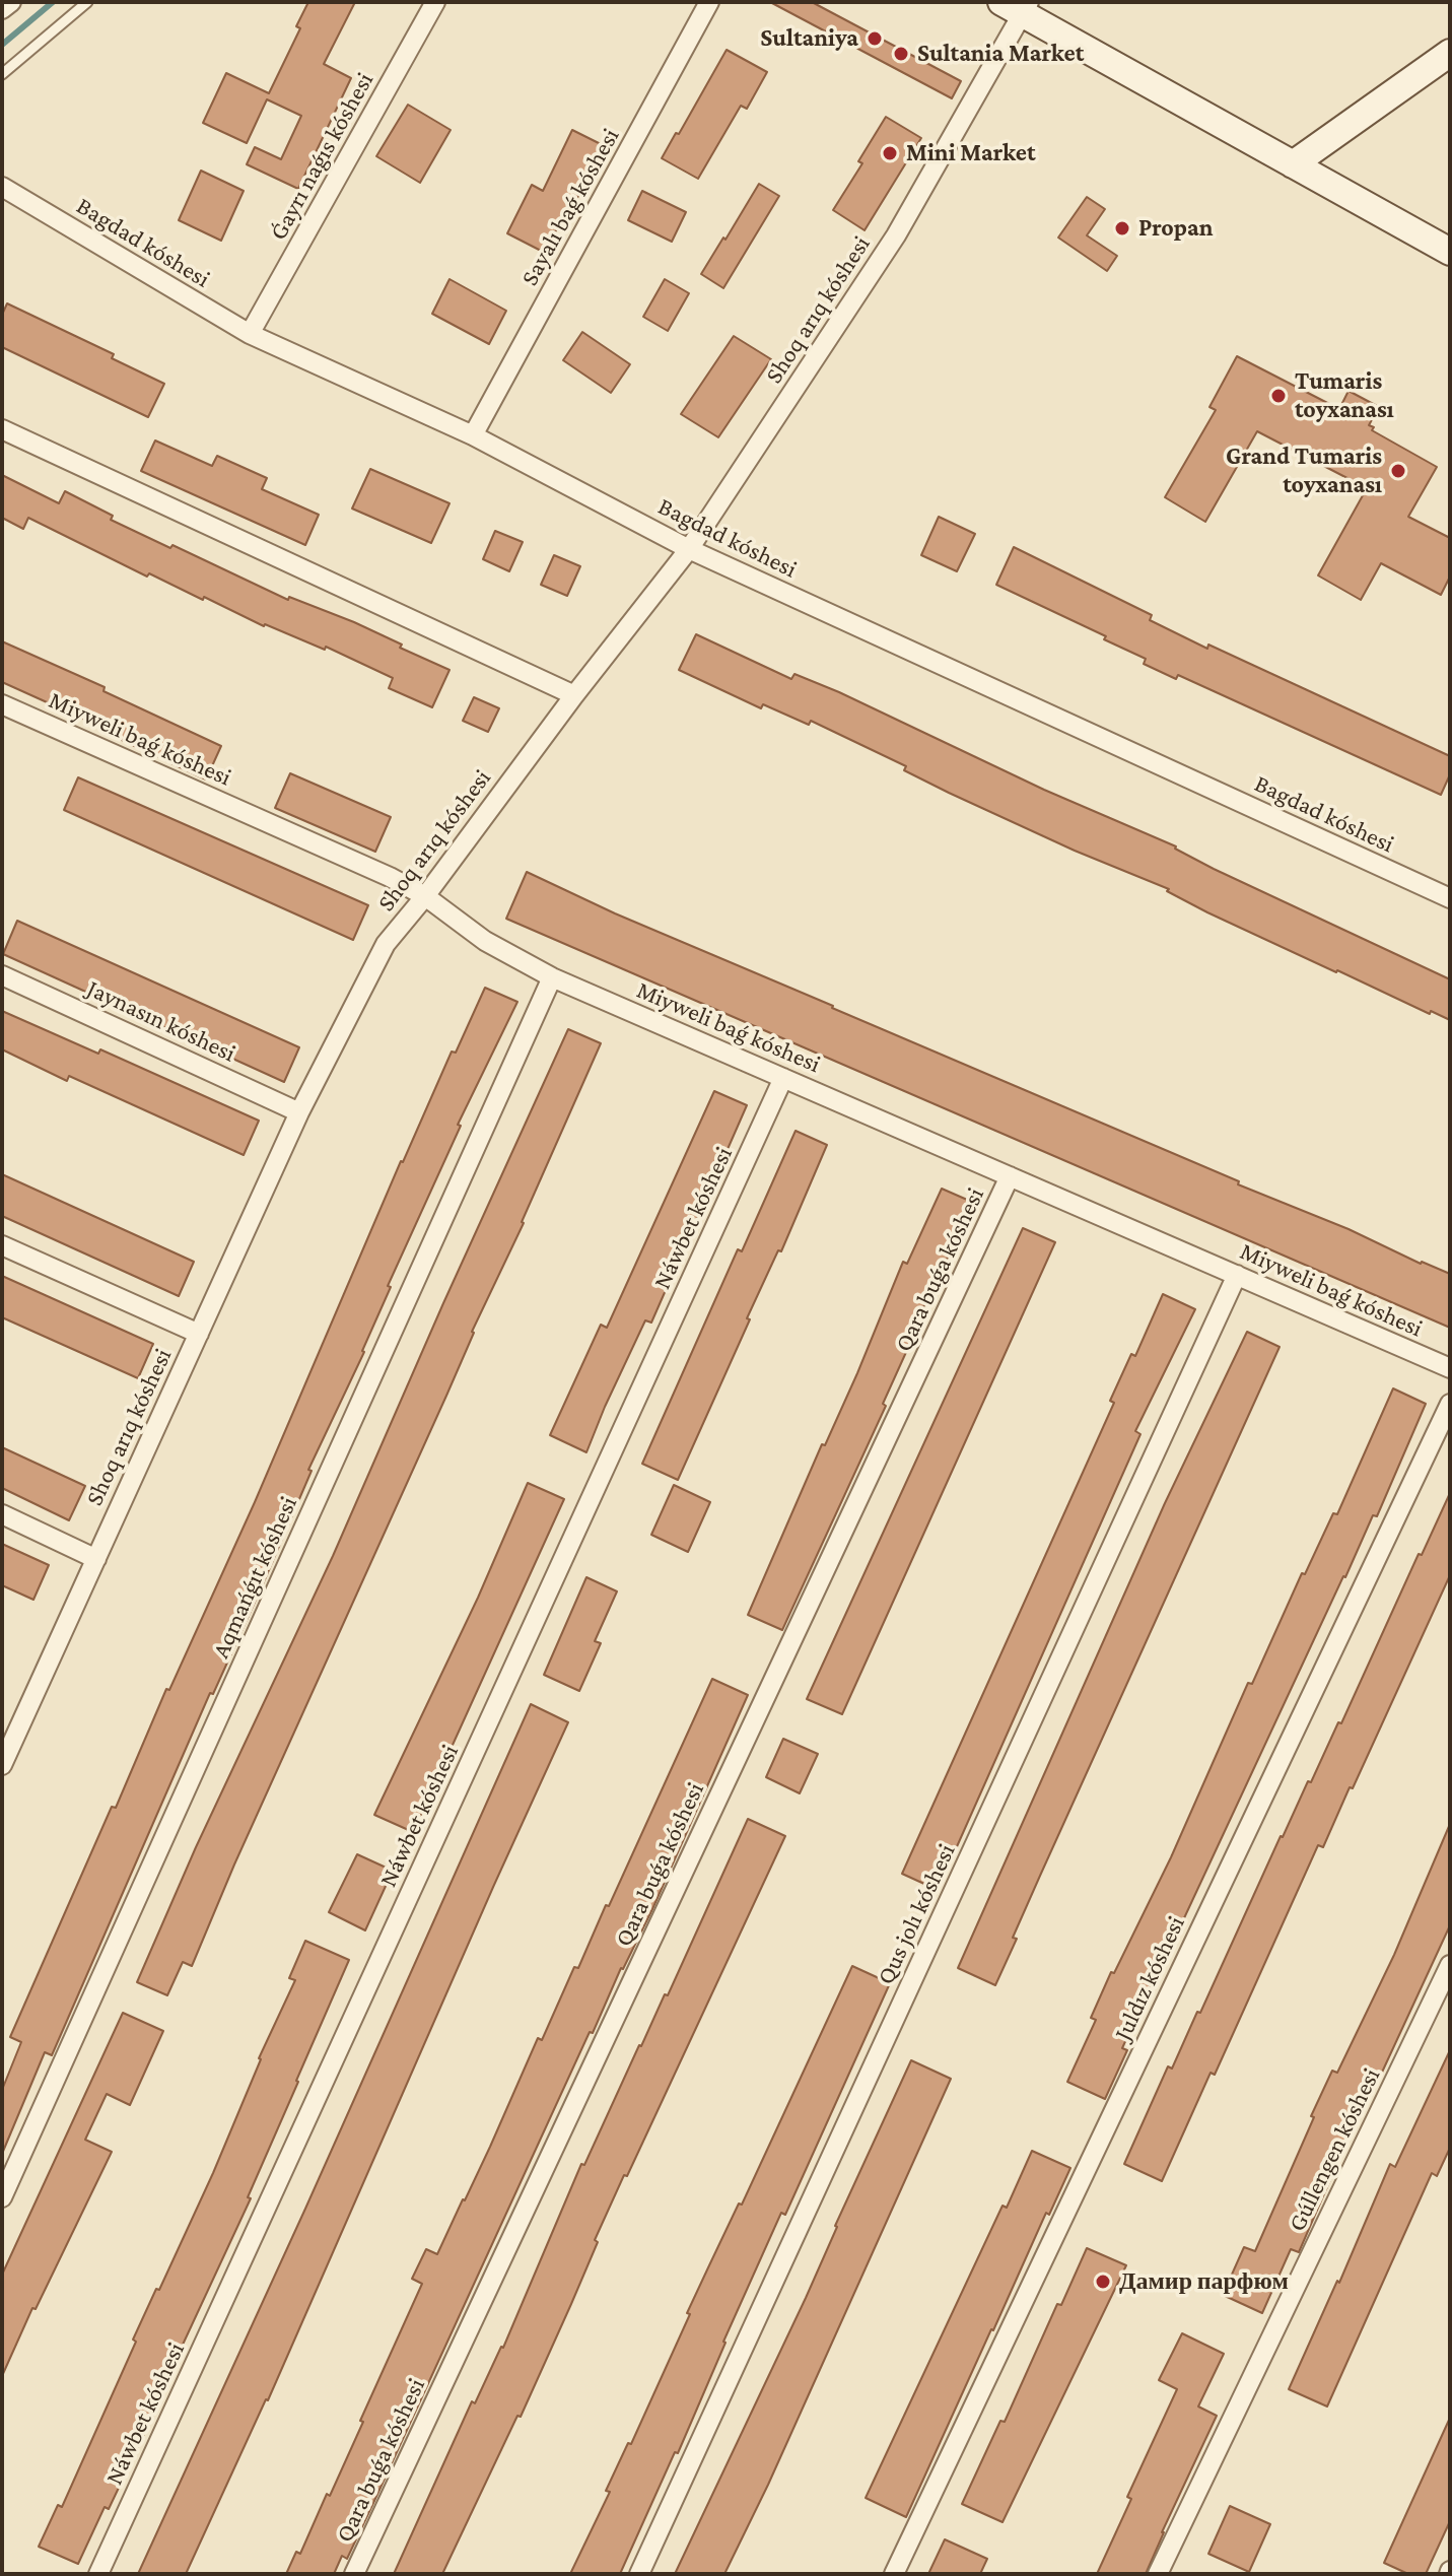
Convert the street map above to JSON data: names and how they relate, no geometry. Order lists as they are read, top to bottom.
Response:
{
  "streets": {
    "street": [
      "Ǵayrı naǵıs kóshesi",
      "Sayalı baǵ kóshesi",
      "Bagdad kóshesi",
      "Shoq arıq kóshesi",
      "Miyweli baǵ kóshesi",
      "Jaynasın kóshesi",
      "Náwbet kóshesi",
      "Qara buǵa kóshesi",
      "Aqmańǵıt kóshesi",
      "Qus jolı kóshesi",
      "Juldız kóshesi",
      "Gúllengen kóshesi"
    ]
  },
  "crossings": [
    ["Ǵayrı naǵıs kóshesi", "Bagdad kóshesi"],
    ["Sayalı baǵ kóshesi", "Bagdad kóshesi"],
    ["Bagdad kóshesi", "Shoq arıq kóshesi"],
    ["Shoq arıq kóshesi", "Miyweli baǵ kóshesi"],
    ["Shoq arıq kóshesi", "Jaynasın kóshesi"],
    ["Miyweli baǵ kóshesi", "Náwbet kóshesi"],
    ["Miyweli baǵ kóshesi", "Qara buǵa kóshesi"],
    ["Miyweli baǵ kóshesi", "Aqmańǵıt kóshesi"],
    ["Miyweli baǵ kóshesi", "Qus jolı kóshesi"]
  ],
  "places": [
    "Sultaniya",
    "Sultania Market",
    "Mini Market",
    "Propan",
    "Tumaris toyxanası",
    "Grand Tumaris toyxanası",
    "Дамир парфюм"
  ]
}
